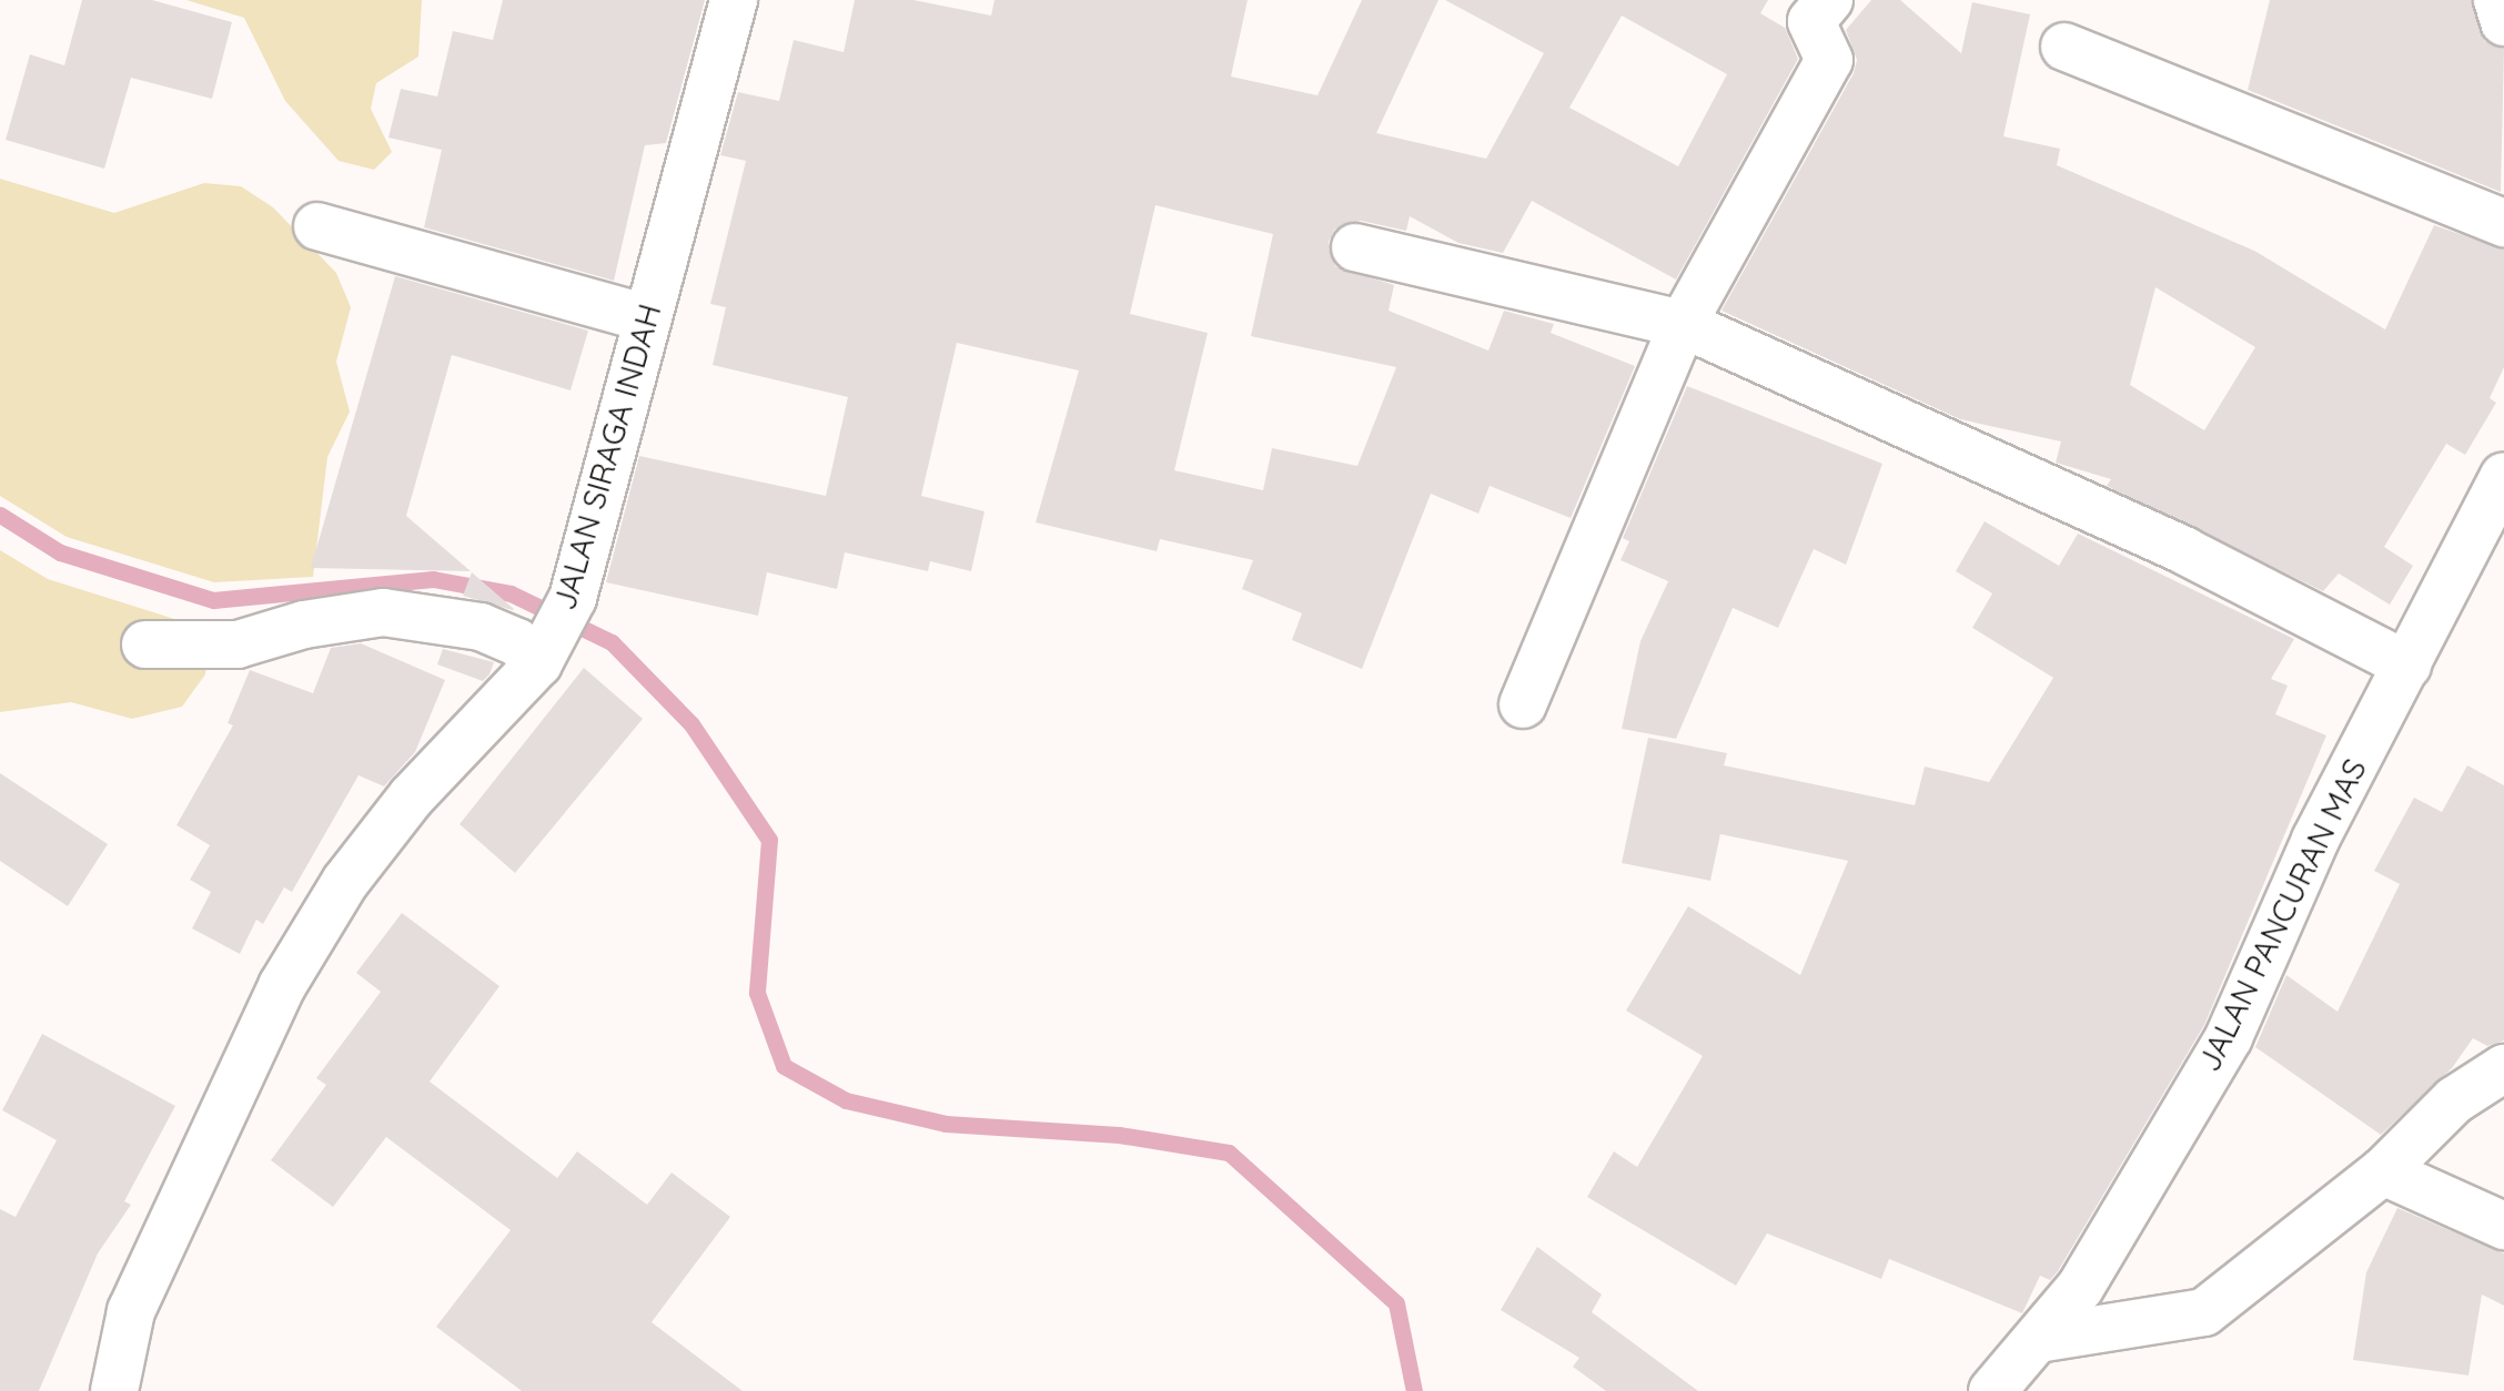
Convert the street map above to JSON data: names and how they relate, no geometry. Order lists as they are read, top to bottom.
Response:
{
  "streets": {
    "street": ["JALAN SIRAGA INDAH", "JALAN PANCURAN MAS"]
  }
}
